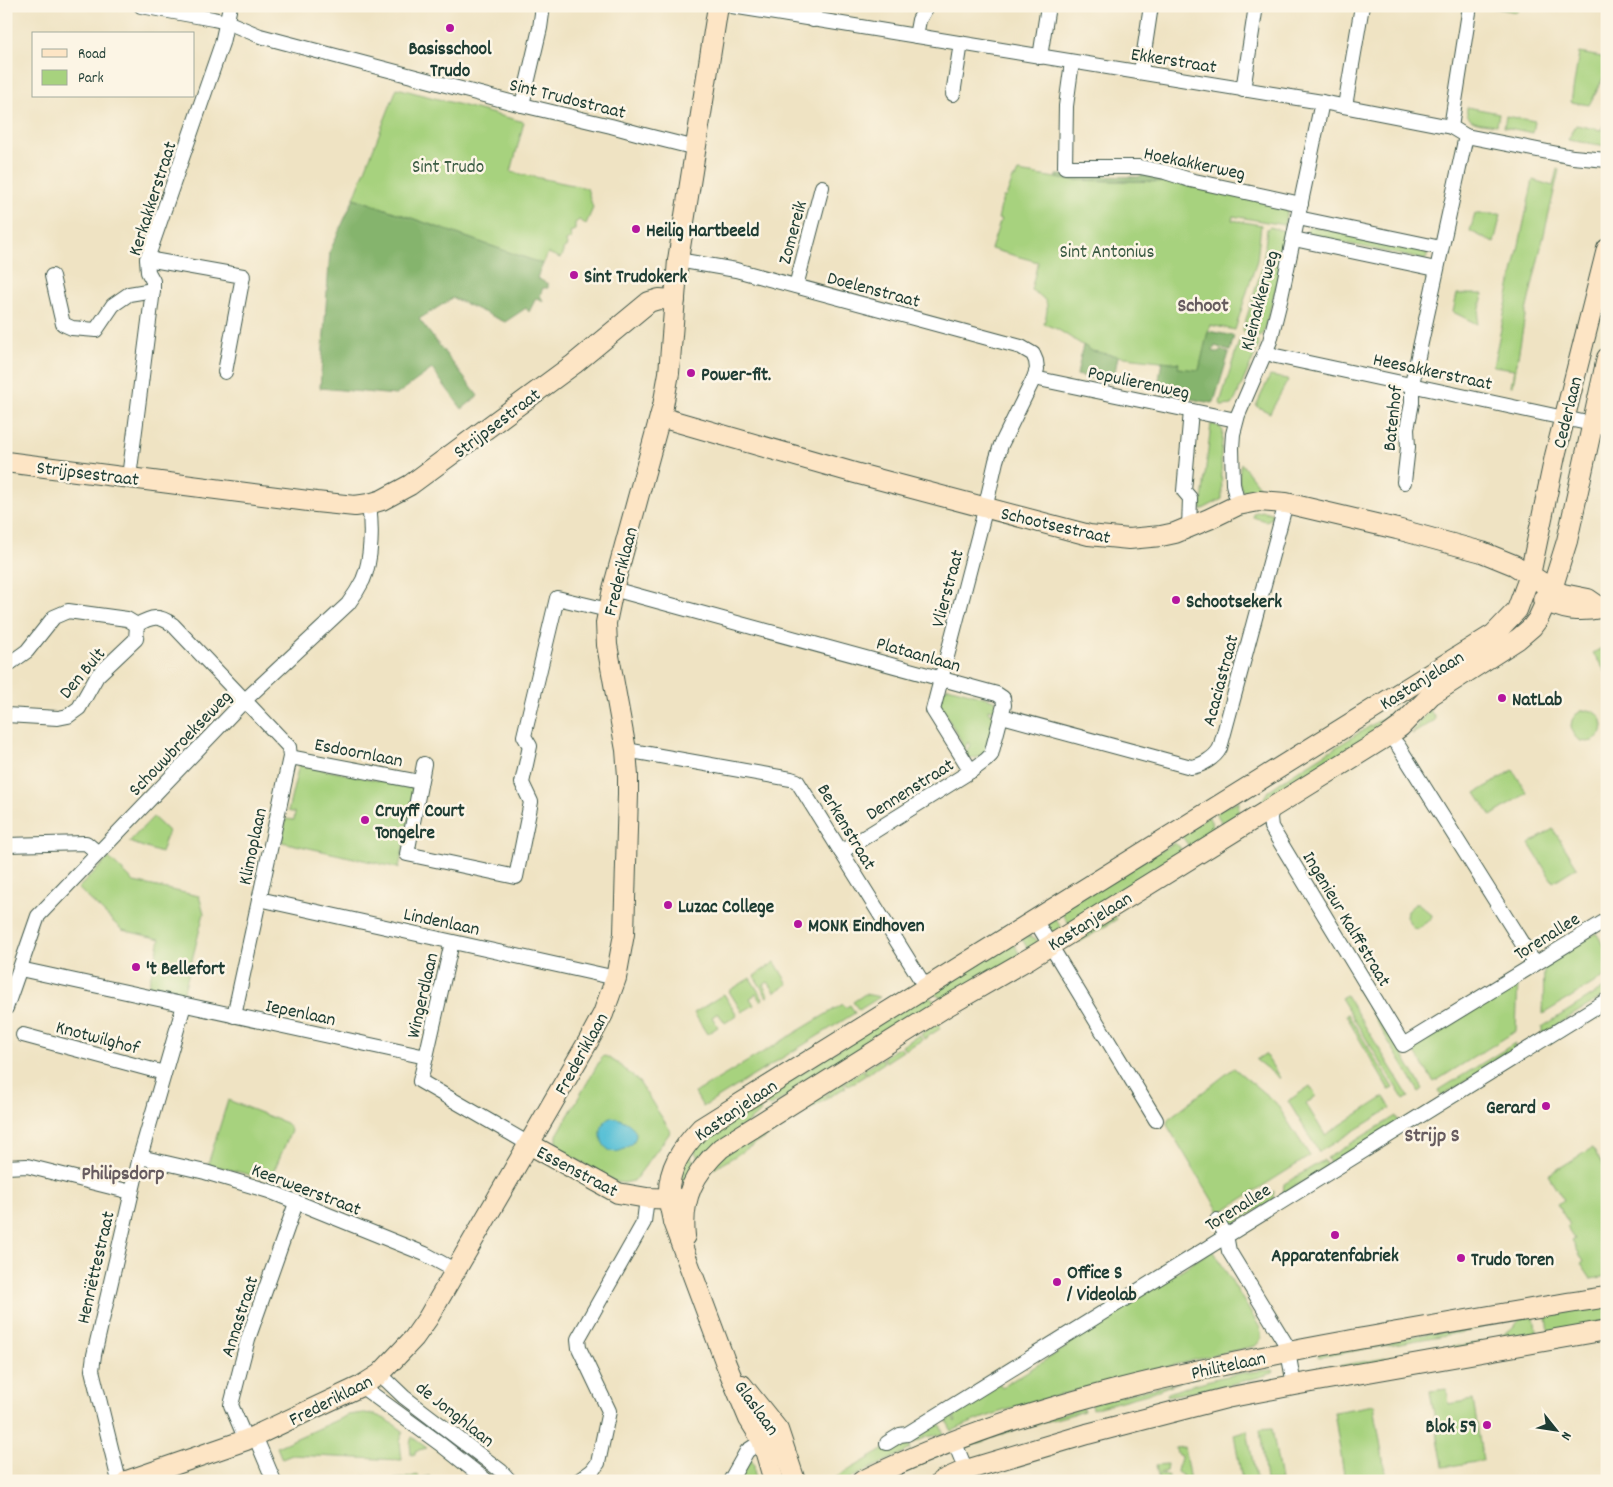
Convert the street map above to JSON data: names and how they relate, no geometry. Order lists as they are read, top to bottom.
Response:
{
  "streets": {
    "street": [
      "Ekkerstraat",
      "Sint Trudostraat",
      "Hoekakkerweg",
      "Kerkakkerstraat",
      "Zomereik",
      "Doelenstraat",
      "Kleinakkerweg",
      "Heesakkerstraat",
      "Populierenweg",
      "Cederlaan",
      "Batenhof",
      "Strijpsestraat",
      "Schootsestraat",
      "Frederiklaan",
      "Vlierstraat",
      "Plataanlaan",
      "Den Bult",
      "Kastanjelaan",
      "Acaciastraat",
      "Schouwbroekseweg",
      "Esdoornlaan",
      "Dennenstraat",
      "Berkenstraat",
      "Klimoplaan",
      "Ingenieur Kalffstraat",
      "Lindenlaan",
      "Torenallee",
      "Wingerdlaan",
      "Iepenlaan",
      "Knotwilghof",
      "Essenstraat",
      "Keerweerstraat",
      "Henriëttestraat",
      "Annastraat",
      "Philitelaan",
      "Glaslaan",
      "de Jonghlaan"
    ]
  },
  "crossings": [
    ["Ekkerstraat", "Hoekakkerweg"],
    ["Ekkerstraat", "Kleinakkerweg"],
    ["Ekkerstraat", "Batenhof"],
    ["Sint Trudostraat", "Kerkakkerstraat"],
    ["Hoekakkerweg", "Kleinakkerweg"],
    ["Kerkakkerstraat", "Strijpsestraat"],
    ["Zomereik", "Doelenstraat"],
    ["Doelenstraat", "Populierenweg"],
    ["Doelenstraat", "Vlierstraat"],
    ["Kleinakkerweg", "Heesakkerstraat"],
    ["Kleinakkerweg", "Populierenweg"],
    ["Kleinakkerweg", "Schootsestraat"],
    ["Heesakkerstraat", "Cederlaan"],
    ["Heesakkerstraat", "Batenhof"],
    ["Populierenweg", "Vlierstraat"],
    ["Cederlaan", "Schootsestraat"],
    ["Cederlaan", "Kastanjelaan"],
    ["Strijpsestraat", "Frederiklaan"],
    ["Strijpsestraat", "Schouwbroekseweg"],
    ["Schootsestraat", "Frederiklaan"],
    ["Schootsestraat", "Vlierstraat"],
    ["Schootsestraat", "Kastanjelaan"],
    ["Schootsestraat", "Acaciastraat"],
    ["Frederiklaan", "Plataanlaan"],
    ["Frederiklaan", "Esdoornlaan"],
    ["Frederiklaan", "Berkenstraat"],
    ["Frederiklaan", "Lindenlaan"],
    ["Frederiklaan", "Essenstraat"],
    ["Frederiklaan", "Keerweerstraat"],
    ["Frederiklaan", "Annastraat"],
    ["Frederiklaan", "de Jonghlaan"],
    ["Vlierstraat", "Plataanlaan"],
    ["Vlierstraat", "Dennenstraat"],
    ["Plataanlaan", "Acaciastraat"],
    ["Plataanlaan", "Dennenstraat"],
    ["Kastanjelaan", "Berkenstraat"],
    ["Kastanjelaan", "Ingenieur Kalffstraat"],
    ["Kastanjelaan", "Essenstraat"],
    ["Kastanjelaan", "Glaslaan"],
    ["Acaciastraat", "Dennenstraat"],
    ["Schouwbroekseweg", "Iepenlaan"],
    ["Esdoornlaan", "Klimoplaan"],
    ["Dennenstraat", "Berkenstraat"],
    ["Klimoplaan", "Lindenlaan"],
    ["Klimoplaan", "Iepenlaan"],
    ["Ingenieur Kalffstraat", "Torenallee"],
    ["Lindenlaan", "Wingerdlaan"],
    ["Wingerdlaan", "Iepenlaan"],
    ["Iepenlaan", "Henriëttestraat"],
    ["Knotwilghof", "Henriëttestraat"],
    ["Keerweerstraat", "Henriëttestraat"],
    ["Keerweerstraat", "Annastraat"]
  ],
  "districts": ["Schoot", "Strijp S", "Philipsdorp"],
  "parks": ["Sint Trudo", "Sint Antonius"],
  "places": [
    "Basisschool Trudo",
    "Heilig Hartbeeld",
    "Sint Trudokerk",
    "Power-fit.",
    "Schootsekerk",
    "NatLab",
    "Cruyff Court Tongelre",
    "Luzac College",
    "MONK Eindhoven",
    "'t Bellefort",
    "Gerard",
    "Apparatenfabriek",
    "Trudo Toren",
    "Office S / Videolab",
    "Blok 59"
  ],
  "legend": ["Road", "Park"],
  "north": "bottom right"
}
